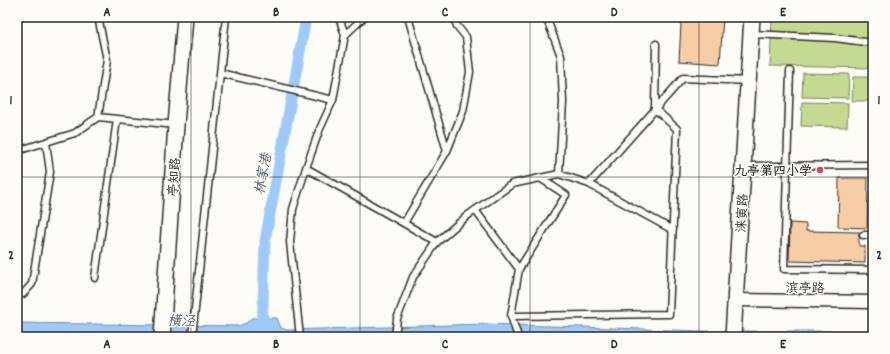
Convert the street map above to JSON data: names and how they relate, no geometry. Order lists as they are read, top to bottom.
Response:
{
  "streets": {
    "street": ["亭知路", "涞寅路", "滨亭路"]
  },
  "crossings": [
    ["涞寅路", "滨亭路"]
  ],
  "water": ["林家港", "横泾"],
  "places": ["九亭第四小学"],
  "grid": {
    "columns": [
      "A",
      "B",
      "C",
      "D",
      "E"
    ],
    "rows": ["1", "2"]
  }
}
